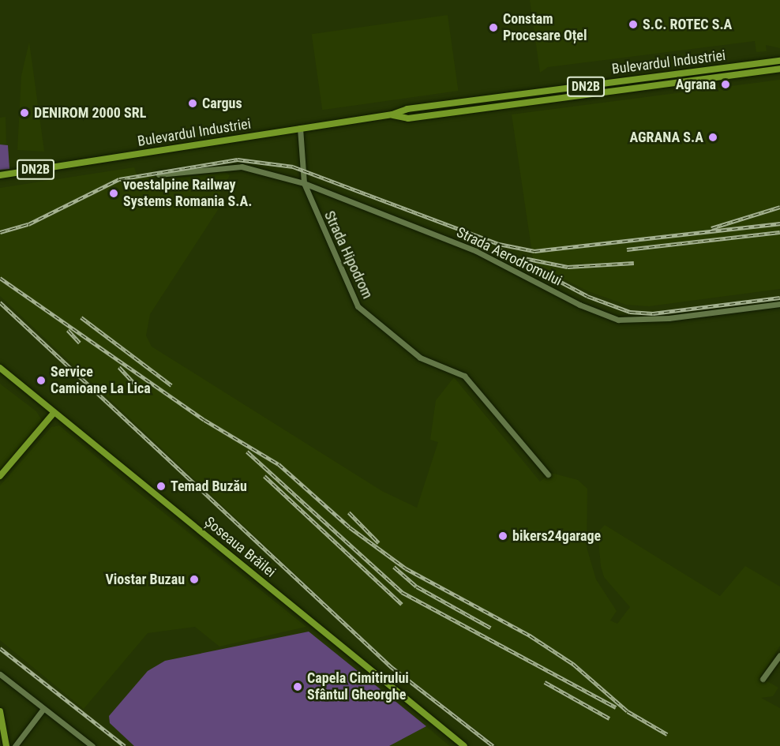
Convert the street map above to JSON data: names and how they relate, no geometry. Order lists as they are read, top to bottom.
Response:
{
  "streets": {
    "main road": ["Bulevardul Industriei", "DN2B", "Șoseaua Brăilei"],
    "street": ["Strada Hipodrom", "Strada Aerodromului"]
  },
  "crossings": [
    ["Bulevardul Industriei", "Strada Hipodrom"],
    ["Strada Hipodrom", "Strada Aerodromului"]
  ],
  "places": [
    "S.C. ROTEC S.A",
    "Constam Procesare Oțel",
    "Agrana",
    "Cargus",
    "DENIROM 2000 SRL",
    "AGRANA S.A",
    "voestalpine Railway Systems Romania S.A.",
    "Service Camioane La Lica",
    "Temad Buzău",
    "bikers24garage",
    "Viostar Buzau",
    "Capela Cimitirului Sfântul Gheorghe"
  ]
}
